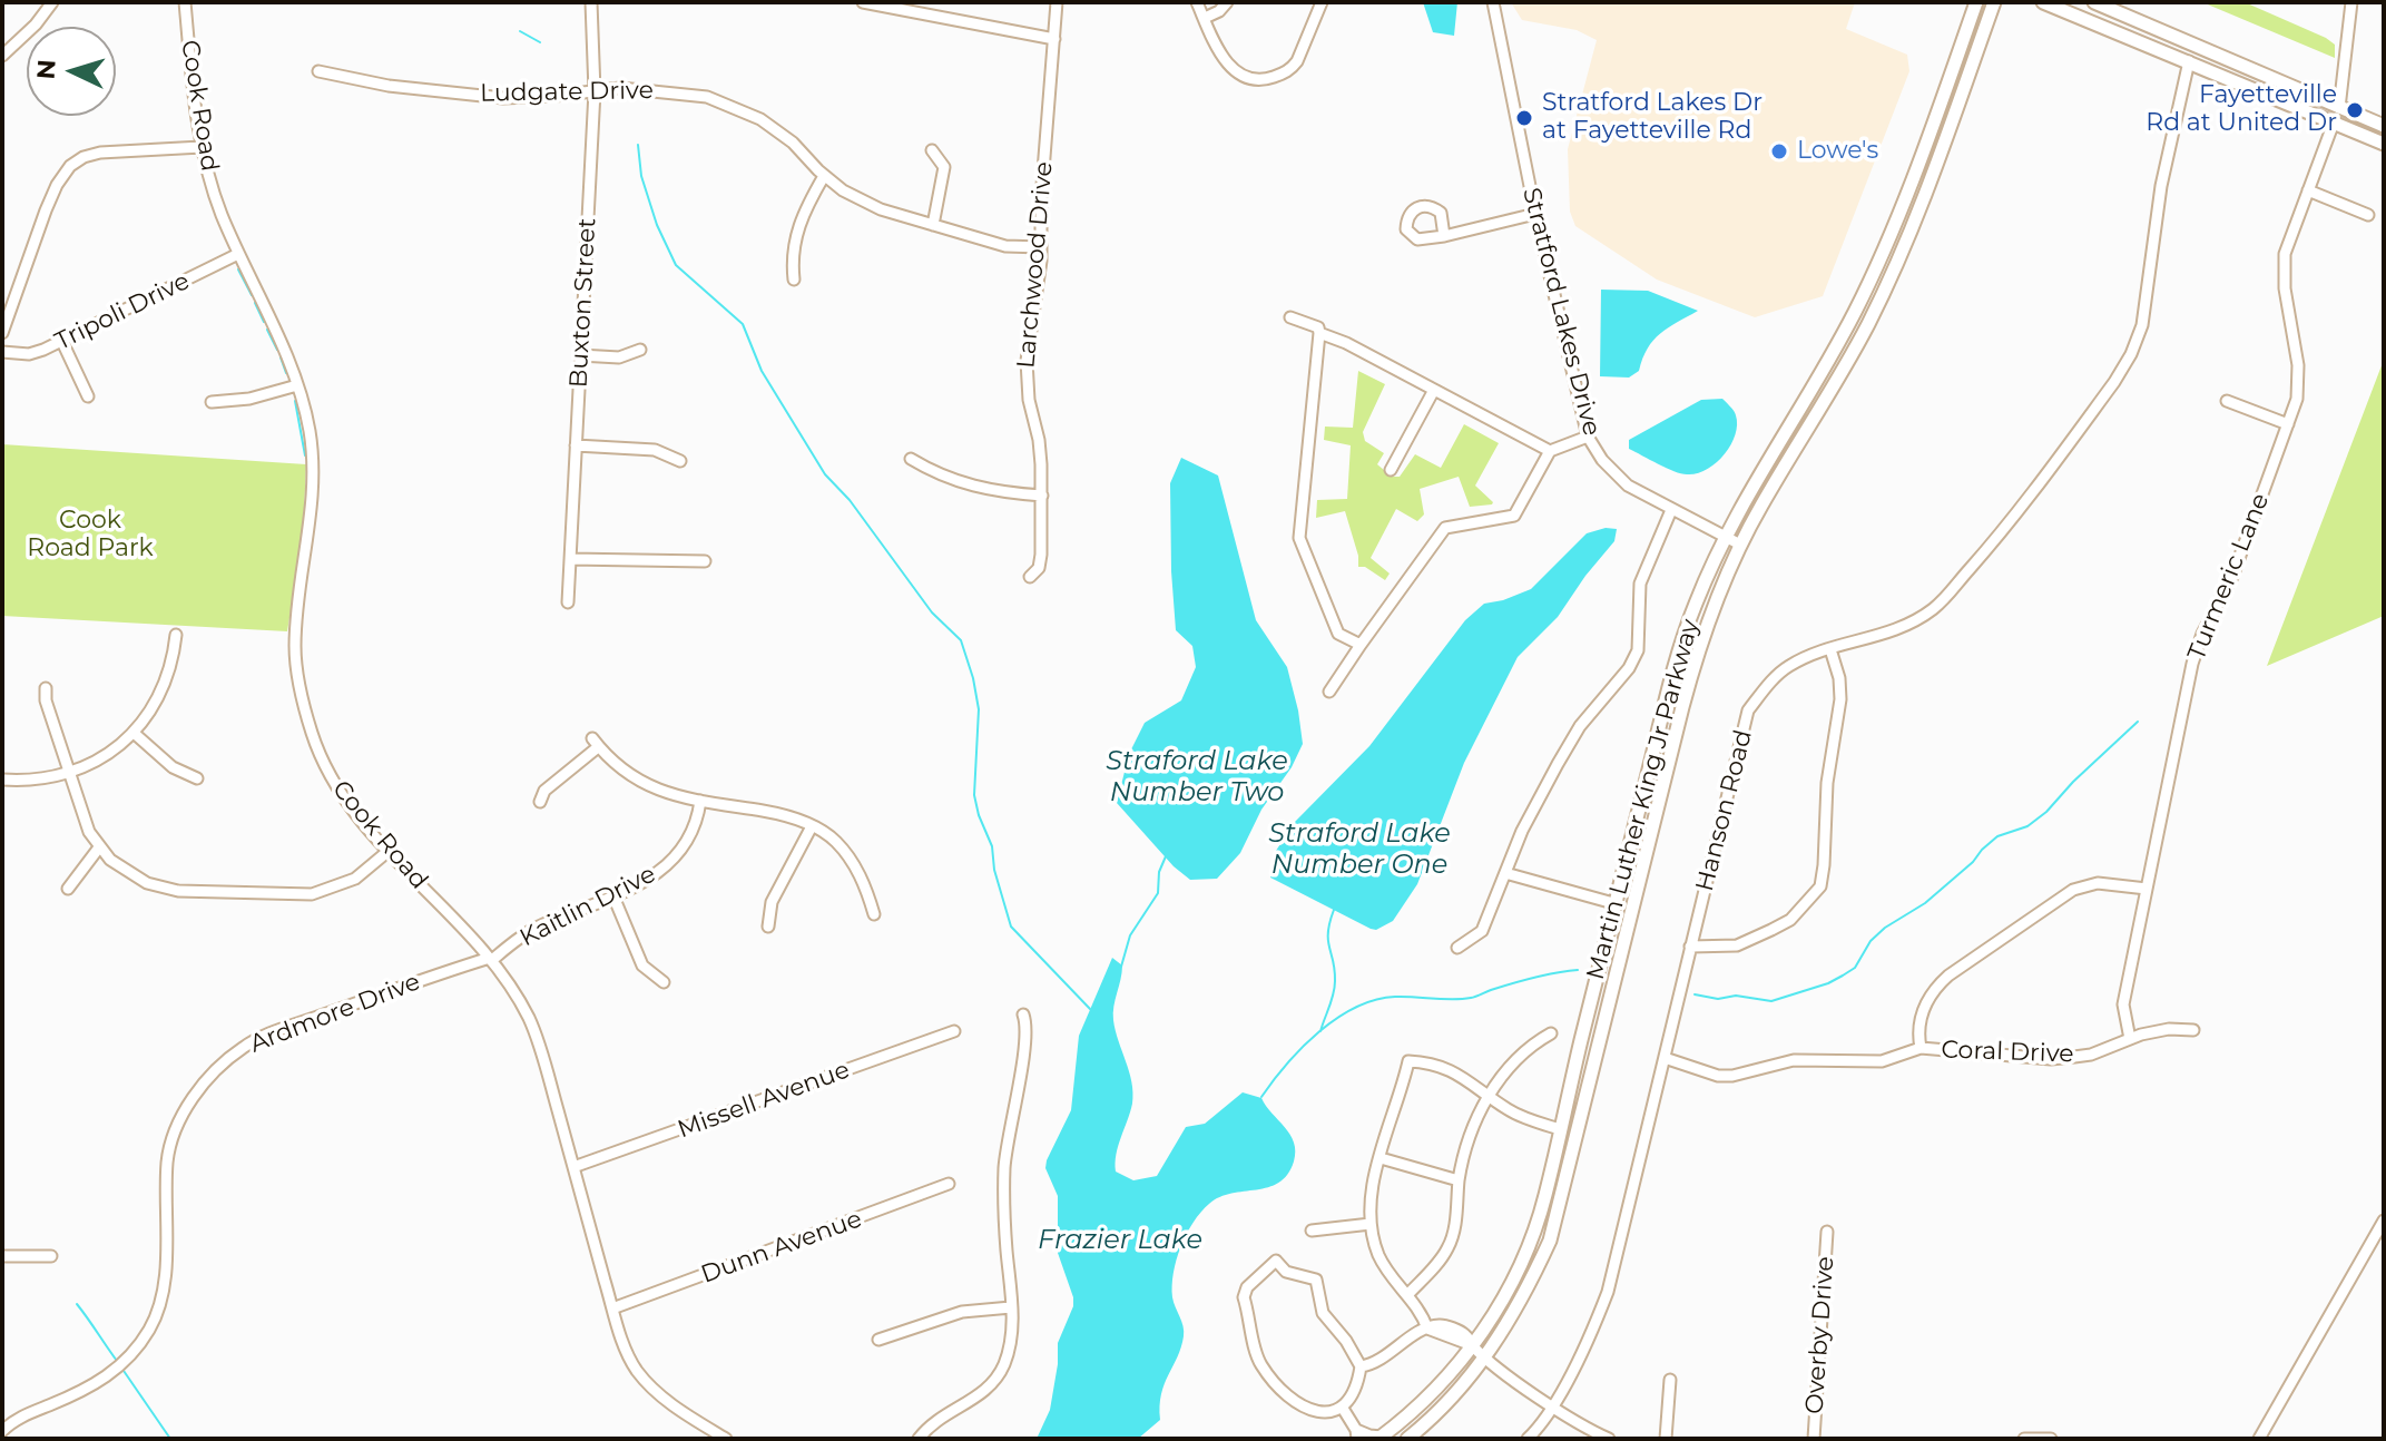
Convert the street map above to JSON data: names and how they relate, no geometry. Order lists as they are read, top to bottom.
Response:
{
  "streets": {
    "main road": ["Martin Luther King Jr Parkway"],
    "street": [
      "Ludgate Drive",
      "Cook Road",
      "Larchwood Drive",
      "Buxton Street",
      "Tripoli Drive",
      "Stratford Lakes Drive",
      "Turmeric Lane",
      "Hanson Road",
      "Kaitlin Drive",
      "Ardmore Drive",
      "Coral Drive",
      "Missell Avenue",
      "Dunn Avenue",
      "Overby Drive"
    ]
  },
  "crossings": [
    ["Ludgate Drive", "Larchwood Drive"],
    ["Ludgate Drive", "Buxton Street"],
    ["Cook Road", "Tripoli Drive"],
    ["Cook Road", "Kaitlin Drive"],
    ["Cook Road", "Ardmore Drive"],
    ["Cook Road", "Missell Avenue"],
    ["Cook Road", "Dunn Avenue"],
    ["Stratford Lakes Drive", "Martin Luther King Jr Parkway"],
    ["Turmeric Lane", "Coral Drive"],
    ["Hanson Road", "Coral Drive"],
    ["Kaitlin Drive", "Ardmore Drive"]
  ],
  "water": ["Straford Lake Number Two", "Straford Lake Number One", "Frazier Lake"],
  "parks": ["Cook Road Park"],
  "places": ["Fayetteville Rd at United Dr", "Stratford Lakes Dr at Fayetteville Rd", "Lowe's"],
  "north": "left"
}
